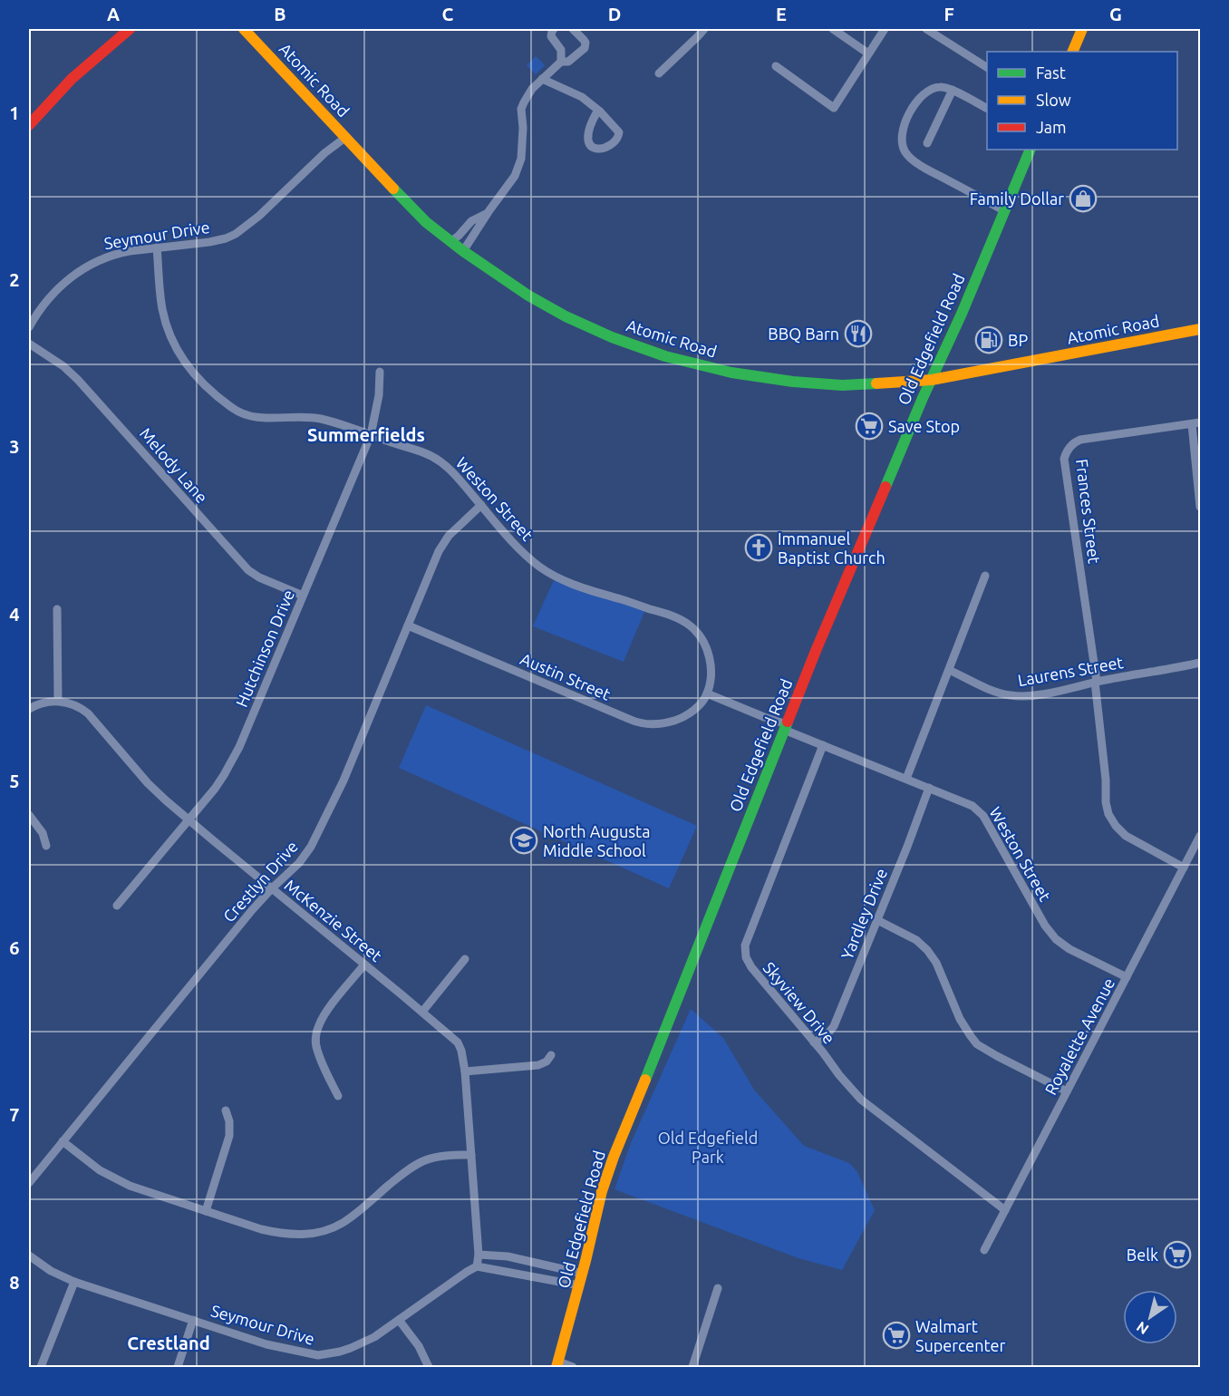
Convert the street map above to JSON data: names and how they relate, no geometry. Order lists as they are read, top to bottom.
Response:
{
  "streets": {
    "street": [
      "Atomic Road",
      "Seymour Drive",
      "Old Edgefield Road",
      "Melody Lane",
      "Weston Street",
      "Frances Street",
      "Hutchinson Drive",
      "Laurens Street",
      "Austin Street",
      "Crestlyn Drive",
      "Yardley Drive",
      "McKenzie Street",
      "Skyview Drive",
      "Royalette Avenue"
    ]
  },
  "crossings": [
    ["Atomic Road", "Seymour Drive"],
    ["Atomic Road", "Old Edgefield Road"],
    ["Seymour Drive", "Weston Street"],
    ["Old Edgefield Road", "Weston Street"],
    ["Melody Lane", "Hutchinson Drive"],
    ["Weston Street", "Hutchinson Drive"],
    ["Weston Street", "Austin Street"],
    ["Weston Street", "Crestlyn Drive"],
    ["Weston Street", "Yardley Drive"],
    ["Weston Street", "Skyview Drive"],
    ["Weston Street", "Royalette Avenue"],
    ["Frances Street", "Laurens Street"],
    ["Frances Street", "Royalette Avenue"],
    ["Hutchinson Drive", "McKenzie Street"],
    ["Austin Street", "Crestlyn Drive"],
    ["Crestlyn Drive", "McKenzie Street"],
    ["Yardley Drive", "Skyview Drive"],
    ["Skyview Drive", "Royalette Avenue"]
  ],
  "districts": ["Summerfields", "Crestland"],
  "parks": ["Old Edgefield Park"],
  "places": {
    "shop": ["Family Dollar"],
    "restaurant": ["BBQ Barn"],
    "fuel station": ["BP"],
    "supermarket": ["Save Stop", "Belk", "Walmart Supercenter"],
    "church": ["Immanuel Baptist Church"],
    "school or university": ["North Augusta Middle School"]
  },
  "legend": ["Fast", "Slow", "Jam"],
  "north": "bottom left",
  "grid": {
    "columns": [
      "A",
      "B",
      "C",
      "D",
      "E",
      "F",
      "G"
    ],
    "rows": [
      "1",
      "2",
      "3",
      "4",
      "5",
      "6",
      "7",
      "8"
    ]
  }
}
